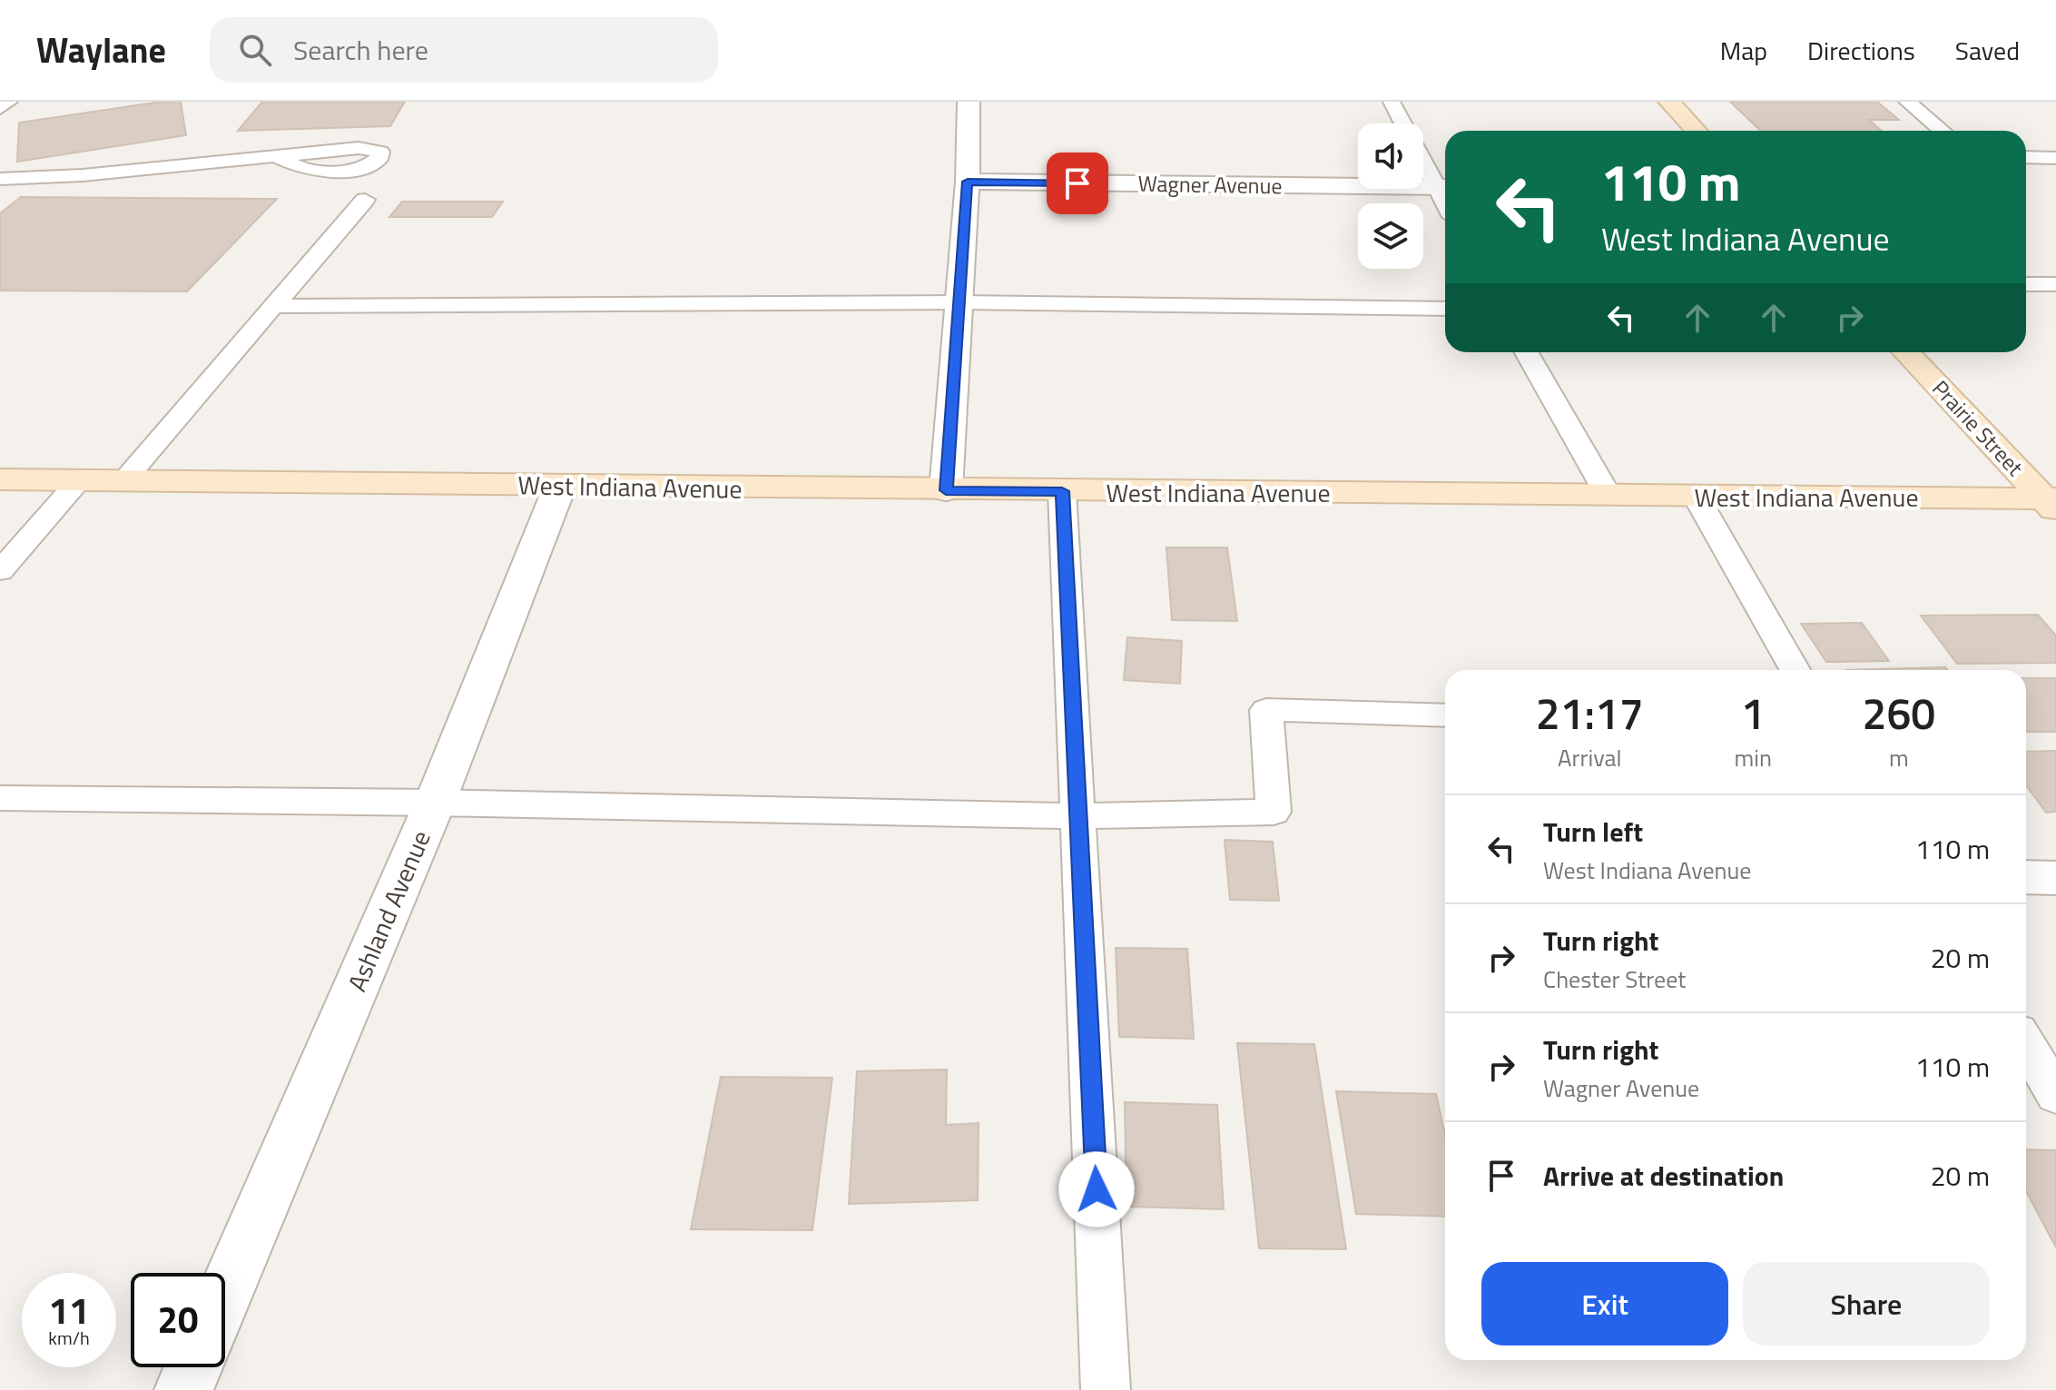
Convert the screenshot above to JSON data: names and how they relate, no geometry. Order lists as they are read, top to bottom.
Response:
{
  "streets": {
    "street": [
      "Wagner Avenue",
      "Prairie Street",
      "West Indiana Avenue",
      "Ashland Avenue"
    ]
  },
  "crossings": [
    ["Prairie Street", "West Indiana Avenue"],
    ["West Indiana Avenue", "Ashland Avenue"]
  ],
  "page": {
    "header": "Waylane",
    "search": "Search here",
    "nav": ["Map", "Directions", "Saved"],
    "turn": ["110 m", "West Indiana Avenue"],
    "eta": [
      "21:17",
      "Arrival",
      "1",
      "min",
      "260",
      "m"
    ],
    "list": [
      {
        "name": "Turn left",
        "note": "West Indiana Avenue",
        "value": "110 m"
      },
      {
        "name": "Turn right",
        "note": "Chester Street",
        "value": "20 m"
      },
      {
        "name": "Turn right",
        "note": "Wagner Avenue",
        "value": "110 m"
      },
      {
        "name": "Arrive at destination",
        "value": "20 m"
      }
    ],
    "buttons": ["Exit", "Share"],
    "speed": "11 km/h",
    "limit": "20"
  }
}
